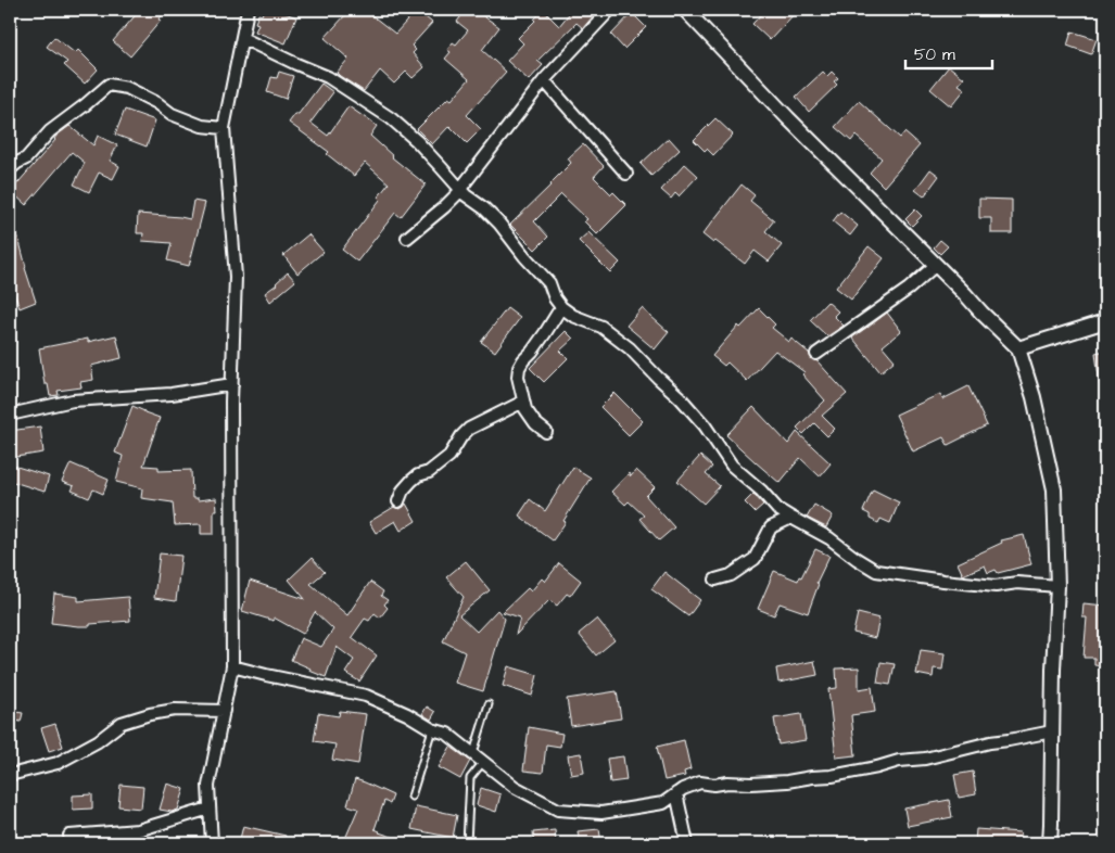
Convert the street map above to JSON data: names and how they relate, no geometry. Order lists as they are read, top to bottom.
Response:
{
  "scale_bar": "50 m"
}
